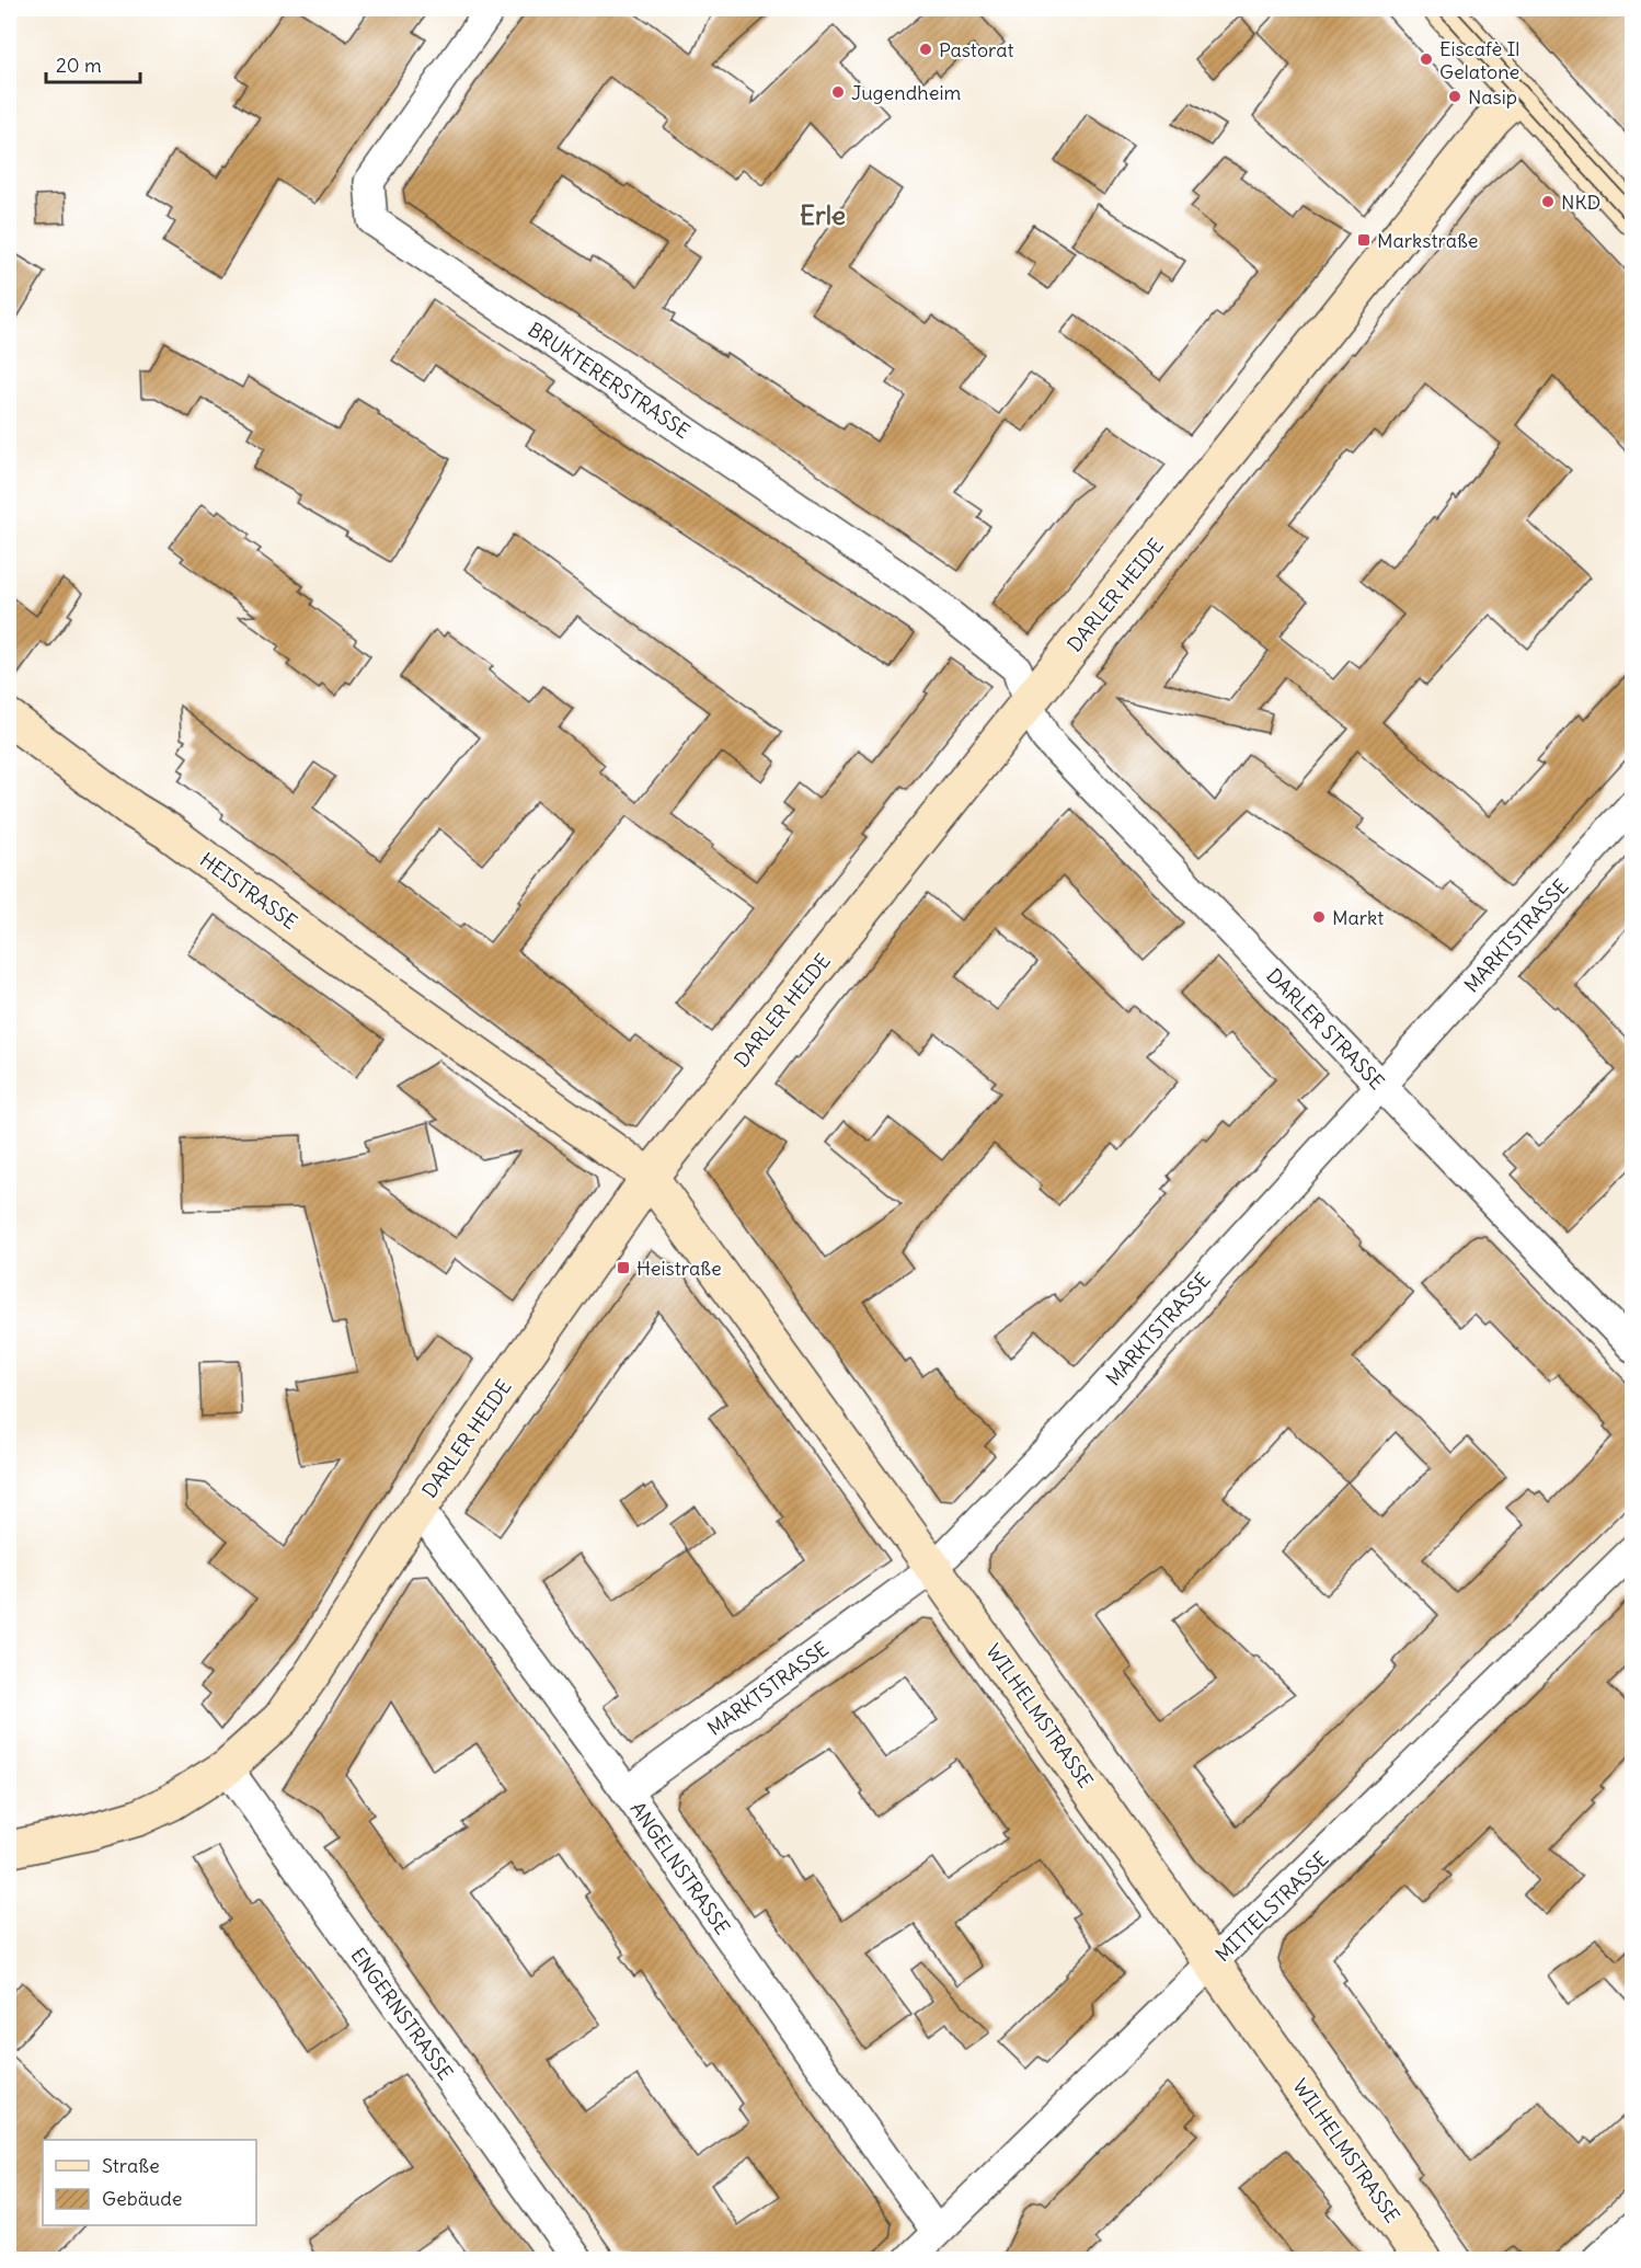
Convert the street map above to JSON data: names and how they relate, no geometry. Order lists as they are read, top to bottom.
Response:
{
  "streets": {
    "street": [
      "BRUKTERERSTRASSE",
      "DARLER HEIDE",
      "HEISTRASSE",
      "MARKTSTRASSE",
      "DARLER STRASSE",
      "WILHELMSTRASSE",
      "ANGELNSTRASSE",
      "MITTELSTRASSE",
      "ENGERNSTRASSE"
    ]
  },
  "crossings": [
    ["BRUKTERERSTRASSE", "DARLER HEIDE"],
    ["BRUKTERERSTRASSE", "DARLER STRASSE"],
    ["DARLER HEIDE", "HEISTRASSE"],
    ["DARLER HEIDE", "DARLER STRASSE"],
    ["DARLER HEIDE", "WILHELMSTRASSE"],
    ["DARLER HEIDE", "ANGELNSTRASSE"],
    ["DARLER HEIDE", "ENGERNSTRASSE"],
    ["HEISTRASSE", "WILHELMSTRASSE"],
    ["MARKTSTRASSE", "DARLER STRASSE"],
    ["MARKTSTRASSE", "WILHELMSTRASSE"],
    ["MARKTSTRASSE", "ANGELNSTRASSE"],
    ["WILHELMSTRASSE", "MITTELSTRASSE"],
    ["ANGELNSTRASSE", "MITTELSTRASSE"]
  ],
  "districts": ["Erle"],
  "places": {
    "other": [
      "Pastorat",
      "Eiscafè Il Gelatone",
      "Jugendheim",
      "Nasip",
      "NKD",
      "Markt"
    ],
    "transit": ["Markstraße", "Heistraße"]
  },
  "legend": ["Straße", "Gebäude"],
  "scale_bar": "20 m"
}
